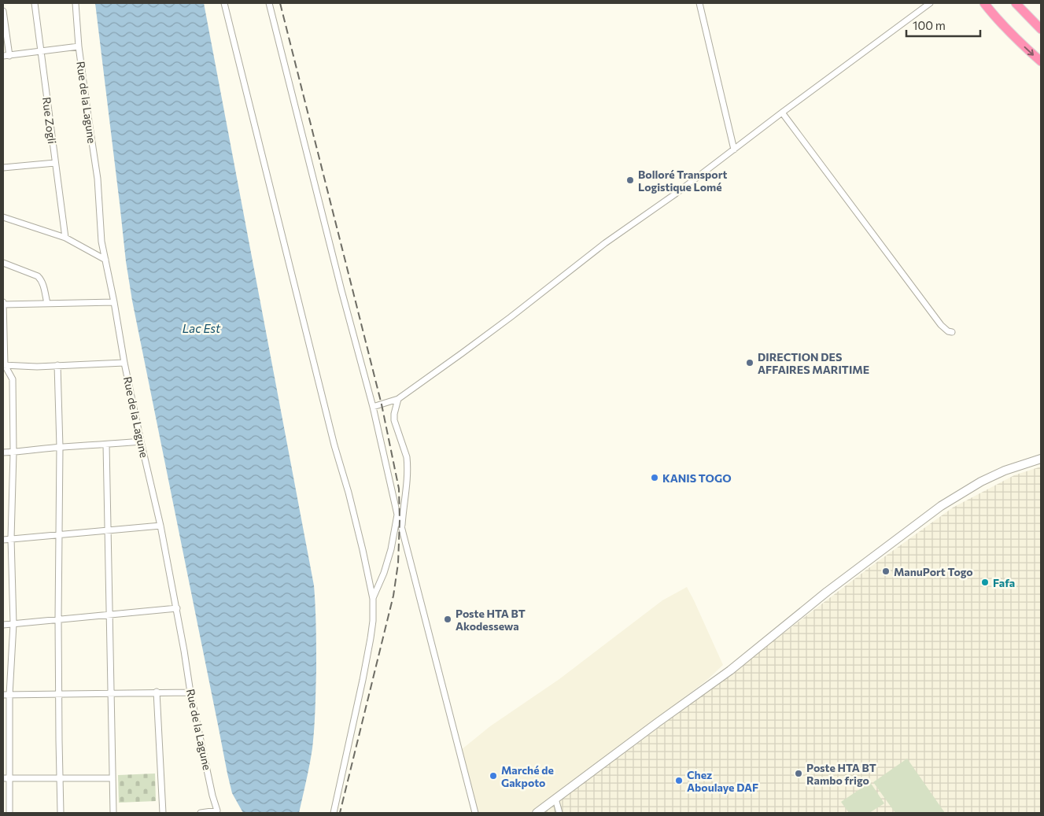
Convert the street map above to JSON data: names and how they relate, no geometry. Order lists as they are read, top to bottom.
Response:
{
  "streets": {
    "street": ["Rue de la Lagune", "Rue Zogli"]
  },
  "water": ["Lac Est"],
  "places": [
    "Bolloré Transport Logistique Lomé",
    "DIRECTION DES AFFAIRES MARITIME",
    "KANIS TOGO",
    "ManuPort Togo",
    "Fafa",
    "Poste HTA BT Akodessewa",
    "Poste HTA BT Rambo frigo",
    "Marché de Gakpoto",
    "Chez Aboulaye DAF"
  ],
  "scale_bar": "100 m"
}
